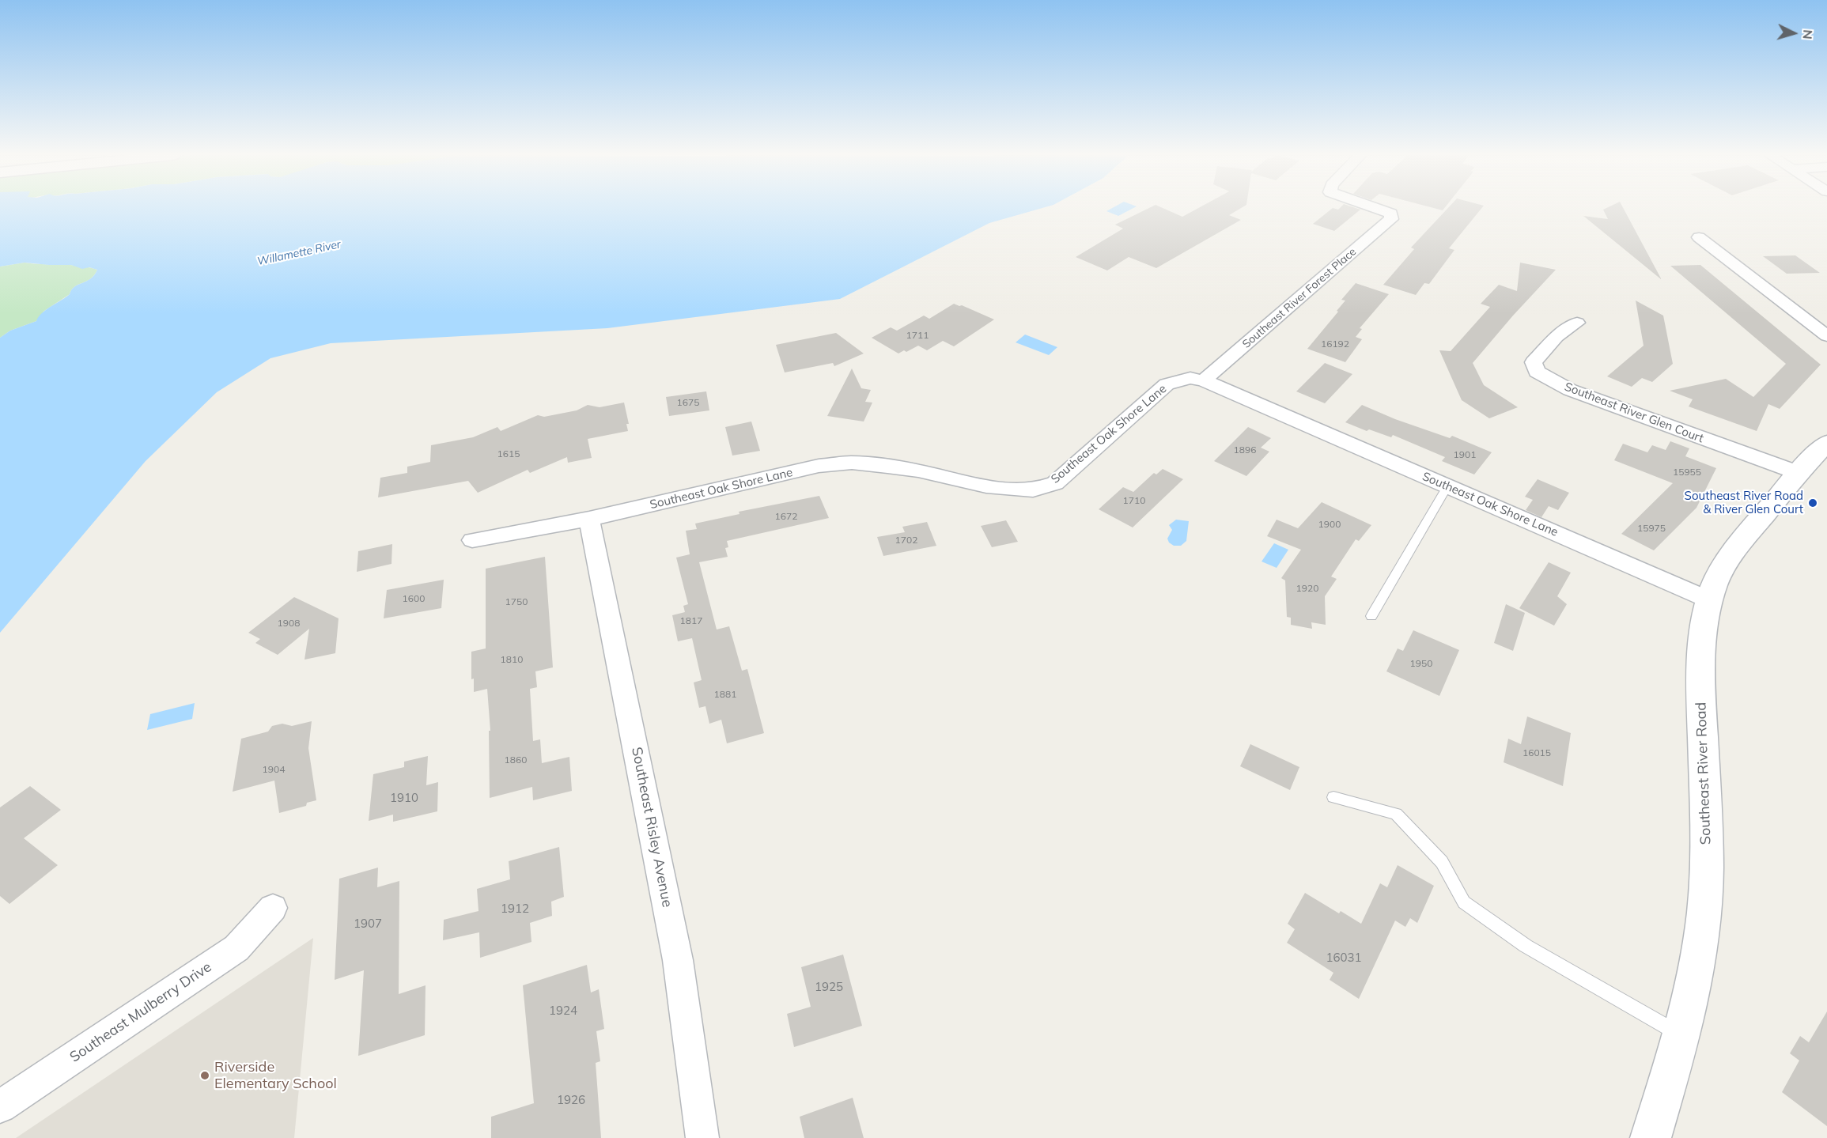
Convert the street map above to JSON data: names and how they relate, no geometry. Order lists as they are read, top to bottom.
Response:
{
  "streets": {
    "street": [
      "Southeast River Forest Place",
      "Southeast River Glen Court",
      "Southeast Oak Shore Lane",
      "Southeast River Road",
      "Southeast Risley Avenue",
      "Southeast Mulberry Drive"
    ]
  },
  "crossings": [
    ["Southeast River Forest Place", "Southeast Oak Shore Lane"],
    ["Southeast River Glen Court", "Southeast River Road"],
    ["Southeast Oak Shore Lane", "Southeast River Road"],
    ["Southeast Oak Shore Lane", "Southeast Risley Avenue"]
  ],
  "water": ["Willamette River"],
  "places": ["Southeast River Road & River Glen Court", "Riverside Elementary School"],
  "house_numbers": [
    "1711",
    "16192",
    "1675",
    "1896",
    "1615",
    "1901",
    "15955",
    "1710",
    "1672",
    "1900",
    "15975",
    "1702",
    "1920",
    "1600",
    "1750",
    "1817",
    "1908",
    "1810",
    "1950",
    "1881",
    "16015",
    "1860",
    "1904",
    "1910",
    "1912",
    "1907",
    "16031",
    "1925",
    "1924",
    "1926"
  ],
  "north": "right"
}
